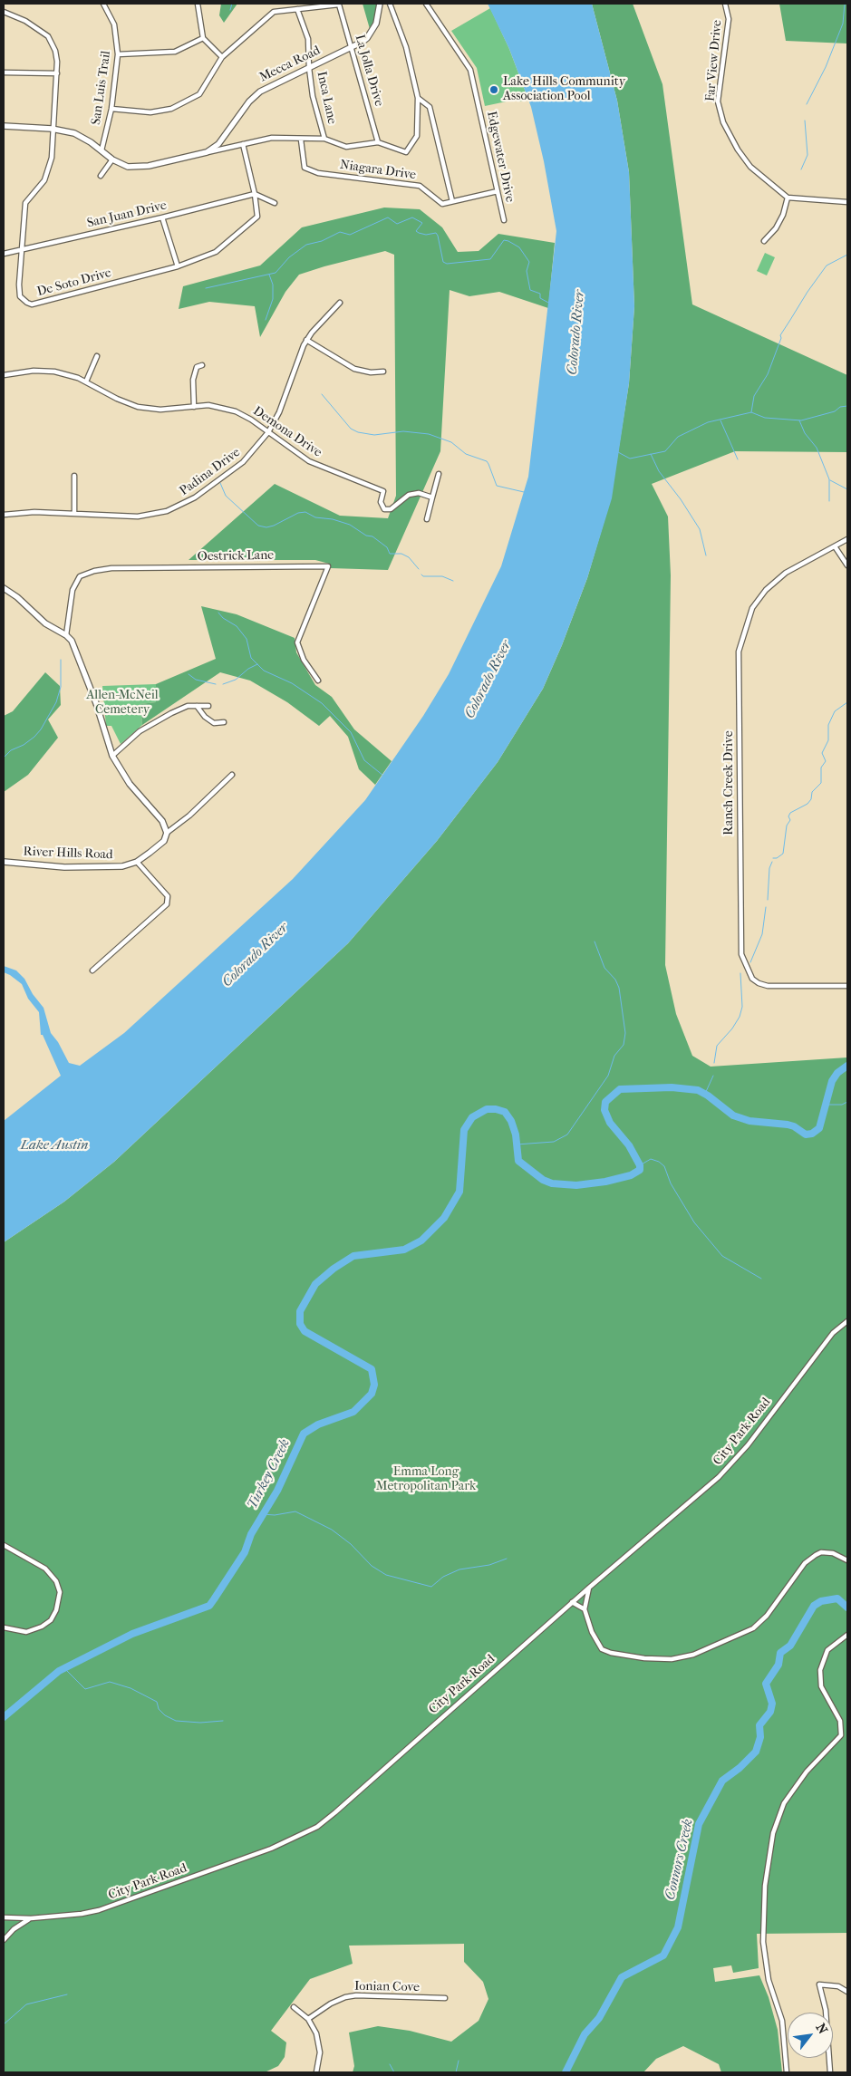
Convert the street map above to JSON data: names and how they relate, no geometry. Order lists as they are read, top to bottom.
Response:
{
  "streets": {
    "street": [
      "Far View Drive",
      "Mecca Road",
      "La Jolla Drive",
      "San Luis Trail",
      "Inca Lane",
      "Edgewater Drive",
      "Niagara Drive",
      "San Juan Drive",
      "De Soto Drive",
      "Demona Drive",
      "Padina Drive",
      "Oestrick Lane",
      "Ranch Creek Drive",
      "River Hills Road",
      "City Park Road",
      "Ionian Cove"
    ]
  },
  "crossings": [
    ["Mecca Road", "La Jolla Drive"],
    ["Mecca Road", "San Luis Trail"],
    ["Mecca Road", "Inca Lane"],
    ["Mecca Road", "De Soto Drive"],
    ["La Jolla Drive", "Inca Lane"],
    ["Edgewater Drive", "Niagara Drive"],
    ["San Juan Drive", "De Soto Drive"],
    ["Demona Drive", "Padina Drive"]
  ],
  "water": [
    "Colorado River",
    "Lake Austin",
    "Turkey Creek",
    "Connors Creek"
  ],
  "parks": ["Allen-McNeil Cemetery", "Emma Long Metropolitan Park"],
  "places": ["Lake Hills Community Association Pool"],
  "north": "top right"
}
